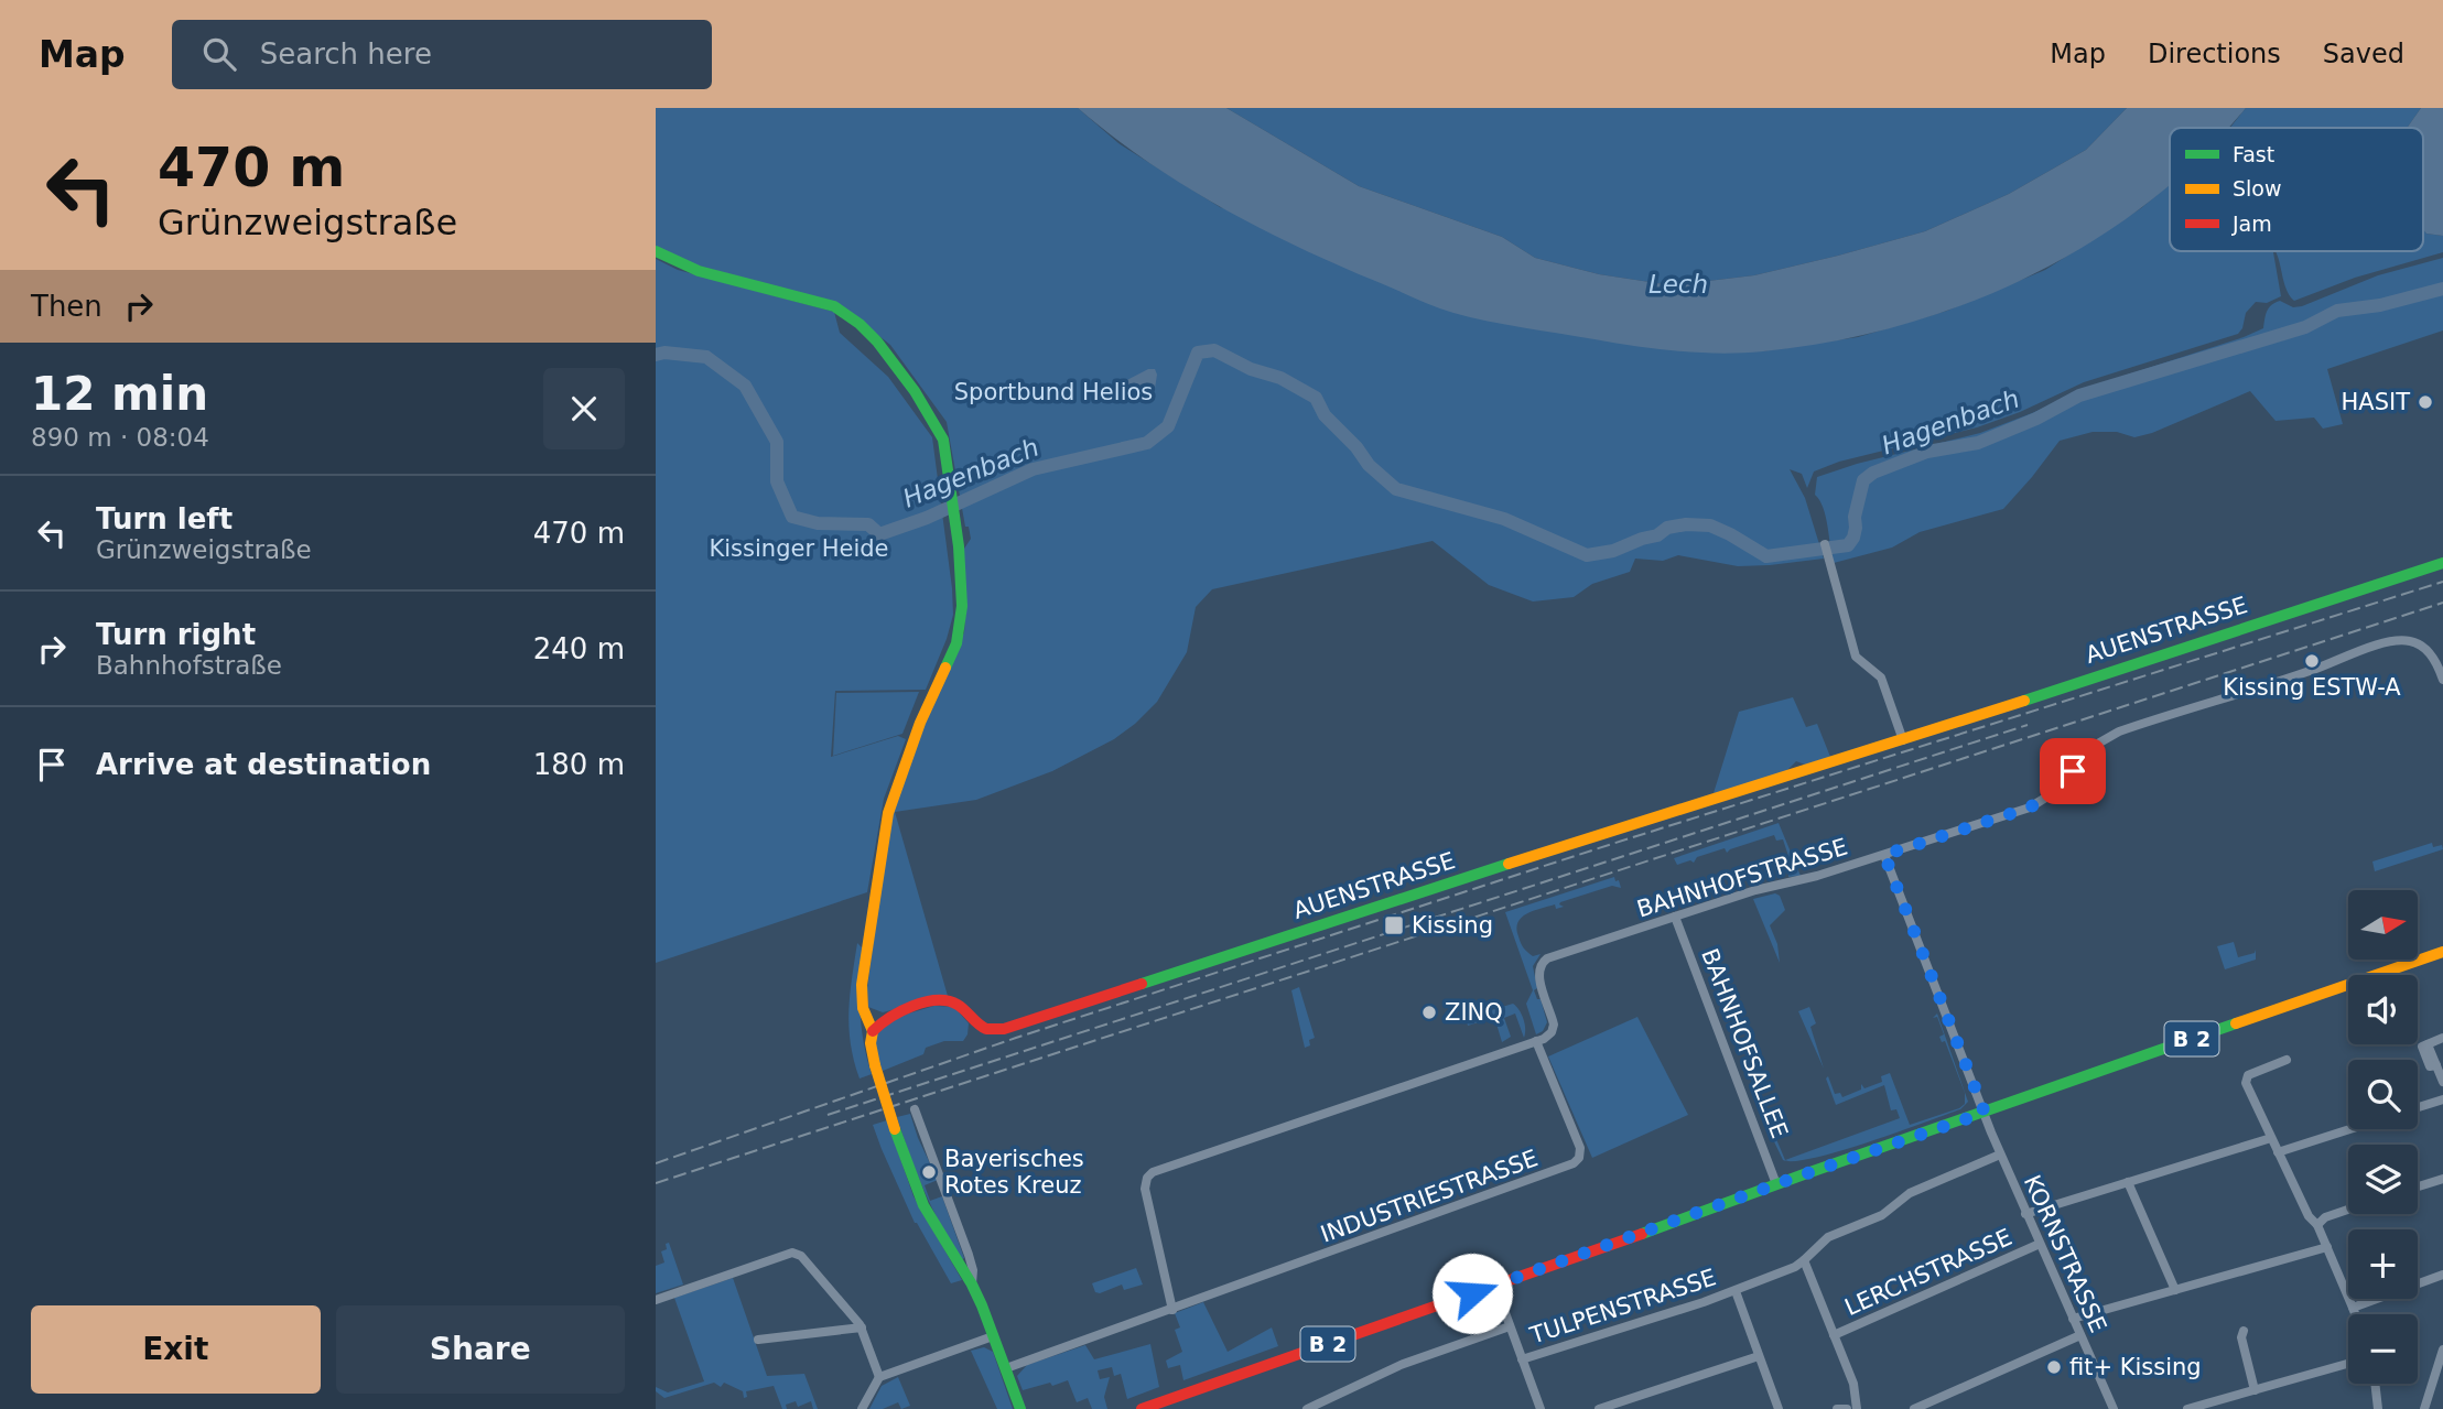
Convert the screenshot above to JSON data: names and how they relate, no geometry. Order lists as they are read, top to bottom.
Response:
{
  "streets": {
    "street": [
      "AUENSTRASSE",
      "BAHNHOFSTRASSE",
      "B 2",
      "BAHNHOFSALLEE",
      "INDUSTRIESTRASSE",
      "KORNSTRASSE",
      "LERCHSTRASSE",
      "TULPENSTRASSE"
    ]
  },
  "crossings": [
    ["BAHNHOFSTRASSE", "BAHNHOFSALLEE"],
    ["BAHNHOFSTRASSE", "INDUSTRIESTRASSE"],
    ["BAHNHOFSTRASSE", "KORNSTRASSE"],
    ["B 2", "BAHNHOFSALLEE"],
    ["B 2", "KORNSTRASSE"],
    ["KORNSTRASSE", "LERCHSTRASSE"],
    ["KORNSTRASSE", "TULPENSTRASSE"]
  ],
  "water": ["Lech", "Hagenbach"],
  "parks": ["Sportbund Helios", "Kissinger Heide"],
  "places": {
    "other": [
      "HASIT",
      "Kissing ESTW-A",
      "ZINQ",
      "Bayerisches Rotes Kreuz",
      "fit+ Kissing"
    ],
    "transit": ["Kissing"]
  },
  "legend": ["Fast", "Slow", "Jam"],
  "north": "right",
  "page": {
    "header": "Map",
    "search": "Search here",
    "nav": ["Map", "Directions", "Saved"],
    "turn": ["470 m", "Grünzweigstraße"],
    "then": "Then",
    "heading": ["12 min", "890 m · 08:04"],
    "list": [
      {
        "name": "Turn left",
        "note": "Grünzweigstraße",
        "value": "470 m"
      },
      {
        "name": "Turn right",
        "note": "Bahnhofstraße",
        "value": "240 m"
      },
      {
        "name": "Arrive at destination",
        "value": "180 m"
      }
    ],
    "map_buttons": ["+", "−"],
    "buttons": ["Exit", "Share"]
  }
}
